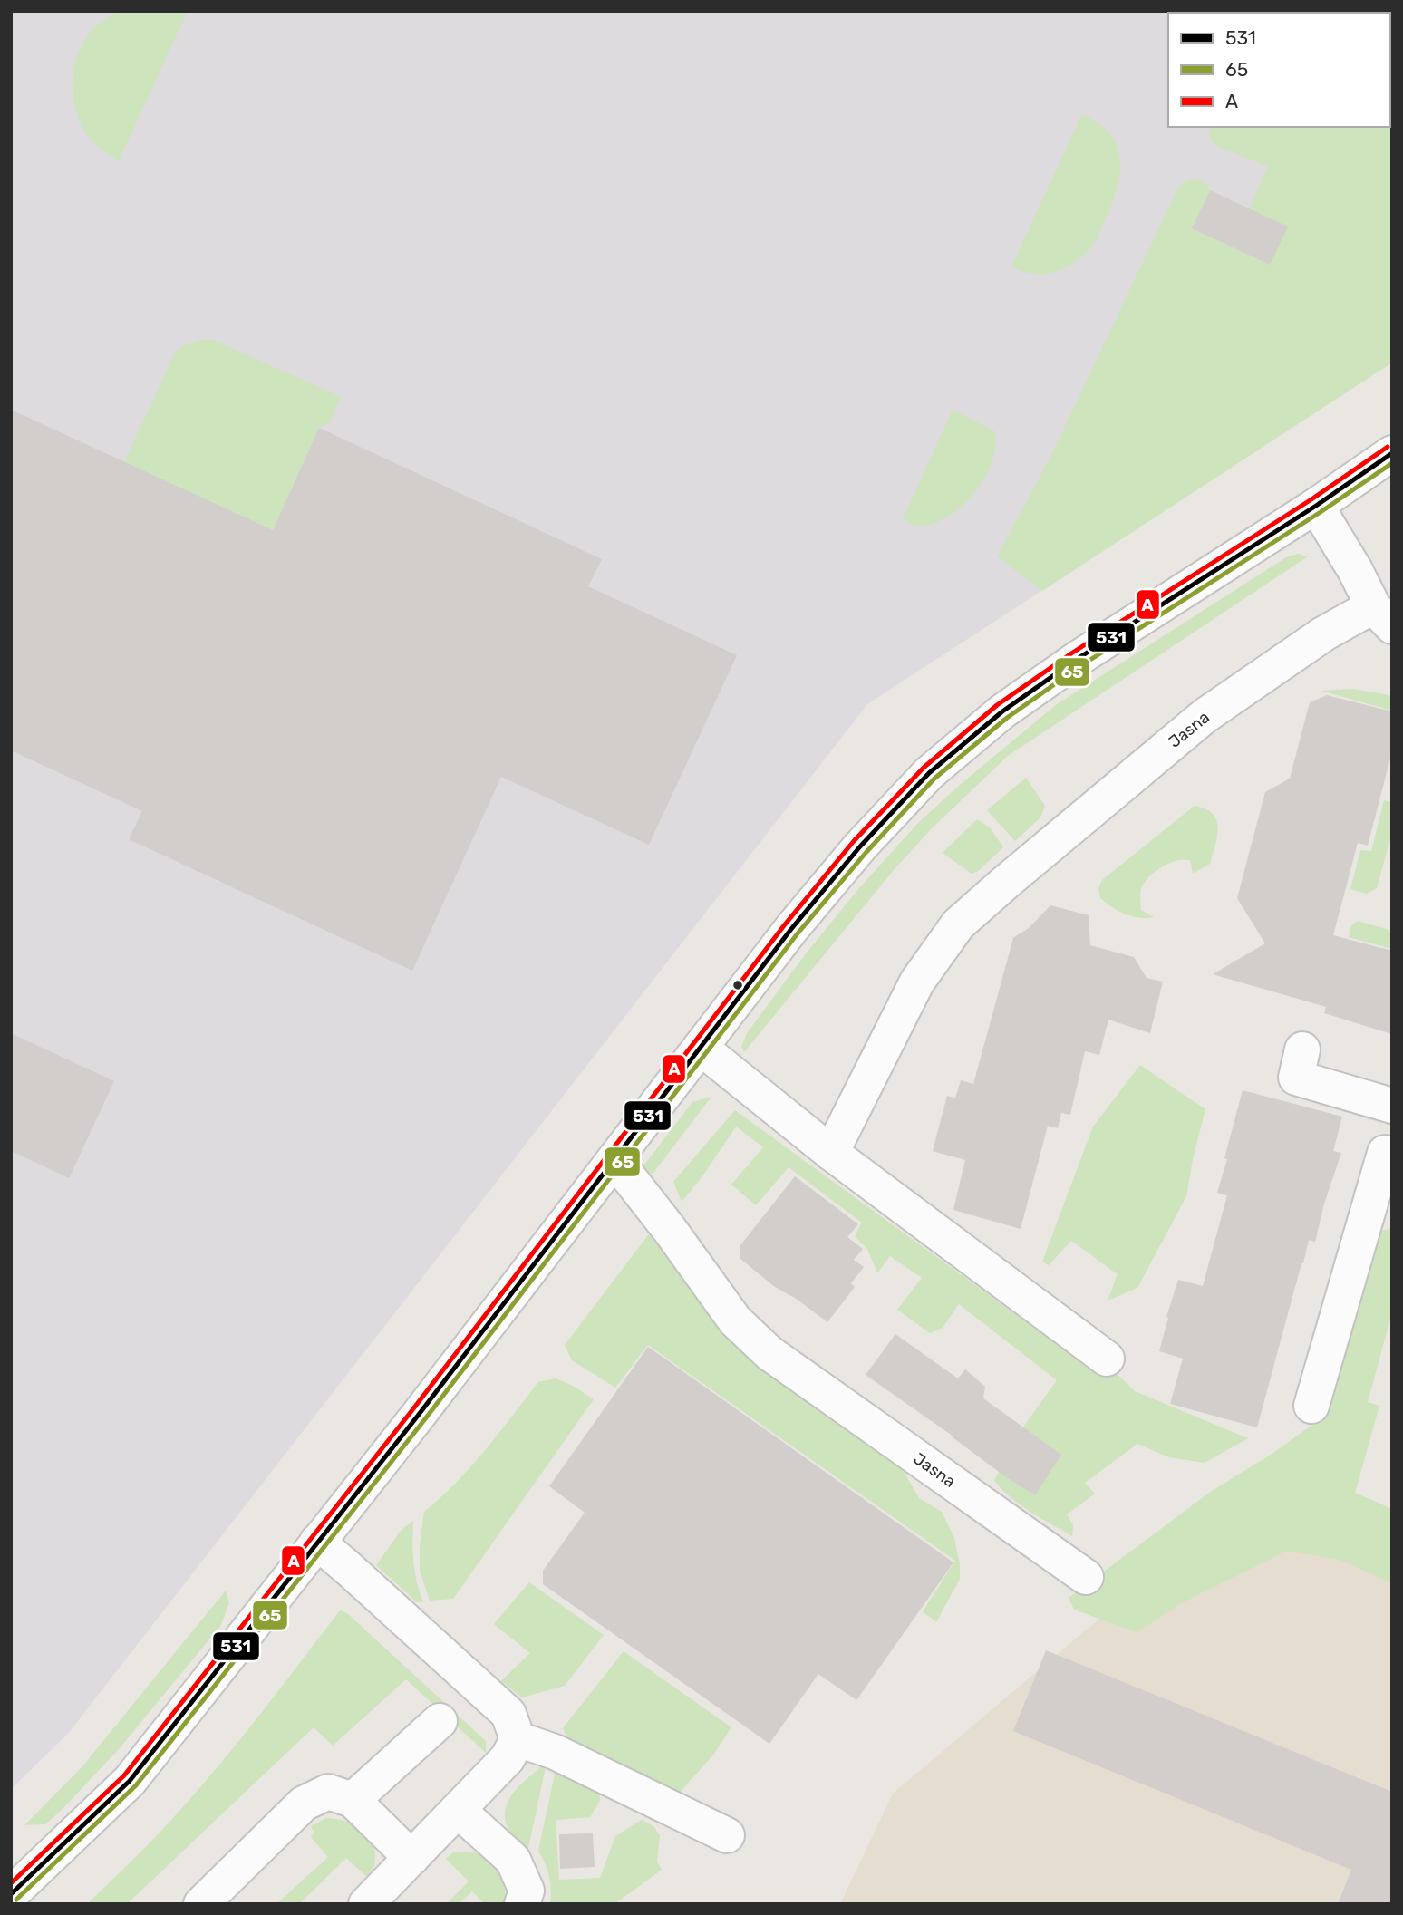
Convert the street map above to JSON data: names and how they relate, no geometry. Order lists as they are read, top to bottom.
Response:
{
  "streets": {
    "street": ["Jasna"]
  },
  "lines": ["transit line A", "transit line 531", "transit line 65"],
  "legend": ["531", "65", "A"]
}
